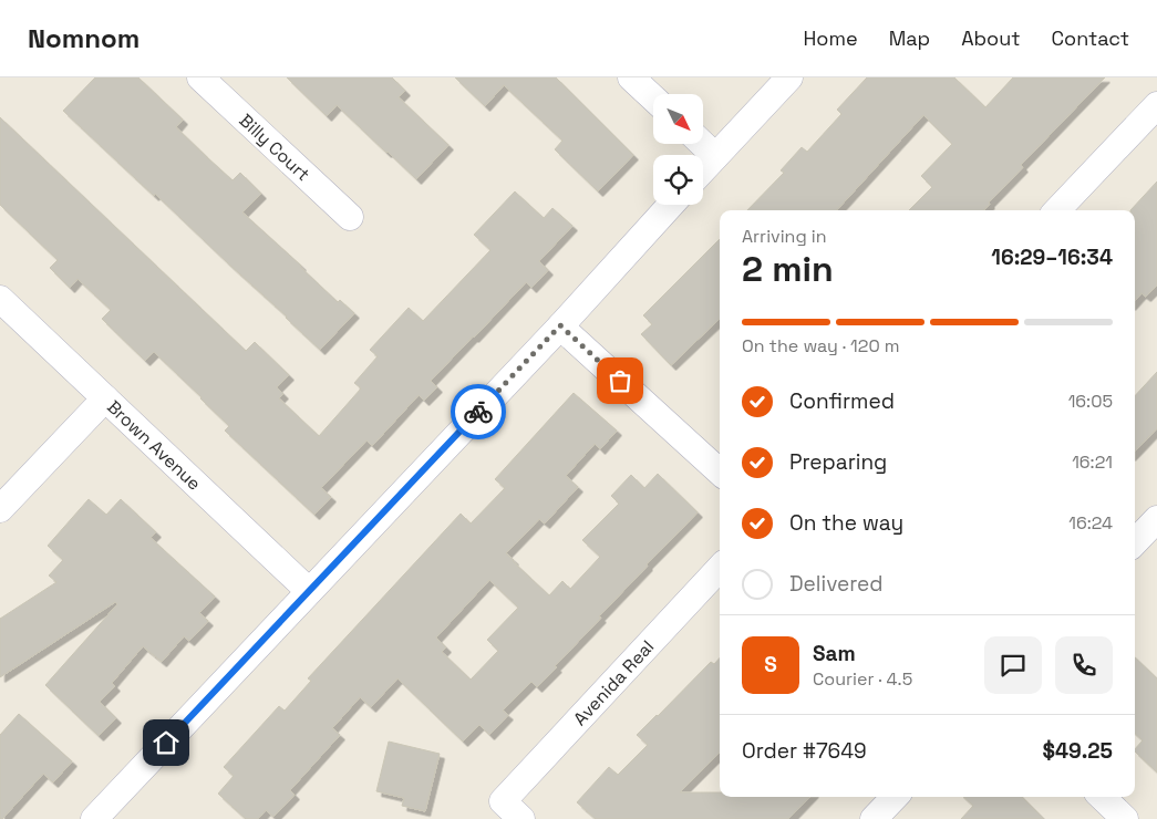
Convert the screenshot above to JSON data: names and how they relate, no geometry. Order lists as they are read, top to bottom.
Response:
{
  "streets": {
    "street": ["Billy Court", "Brown Avenue", "Avenida Real"]
  },
  "north": "bottom right",
  "page": {
    "header": "Nomnom",
    "nav": [
      "Home",
      "Map",
      "About",
      "Contact"
    ],
    "heading": ["2 min", "Arriving in", "16:29–16:34"],
    "panel": [
      "Sam",
      "Courier · 4.5",
      "Order #7649",
      "$49.25"
    ],
    "bar": "On the way · 120 m",
    "list": [
      ["Confirmed", "16:05"],
      ["Preparing", "16:21"],
      ["On the way", "16:24"],
      "Delivered"
    ],
    "round": "S"
  }
}
